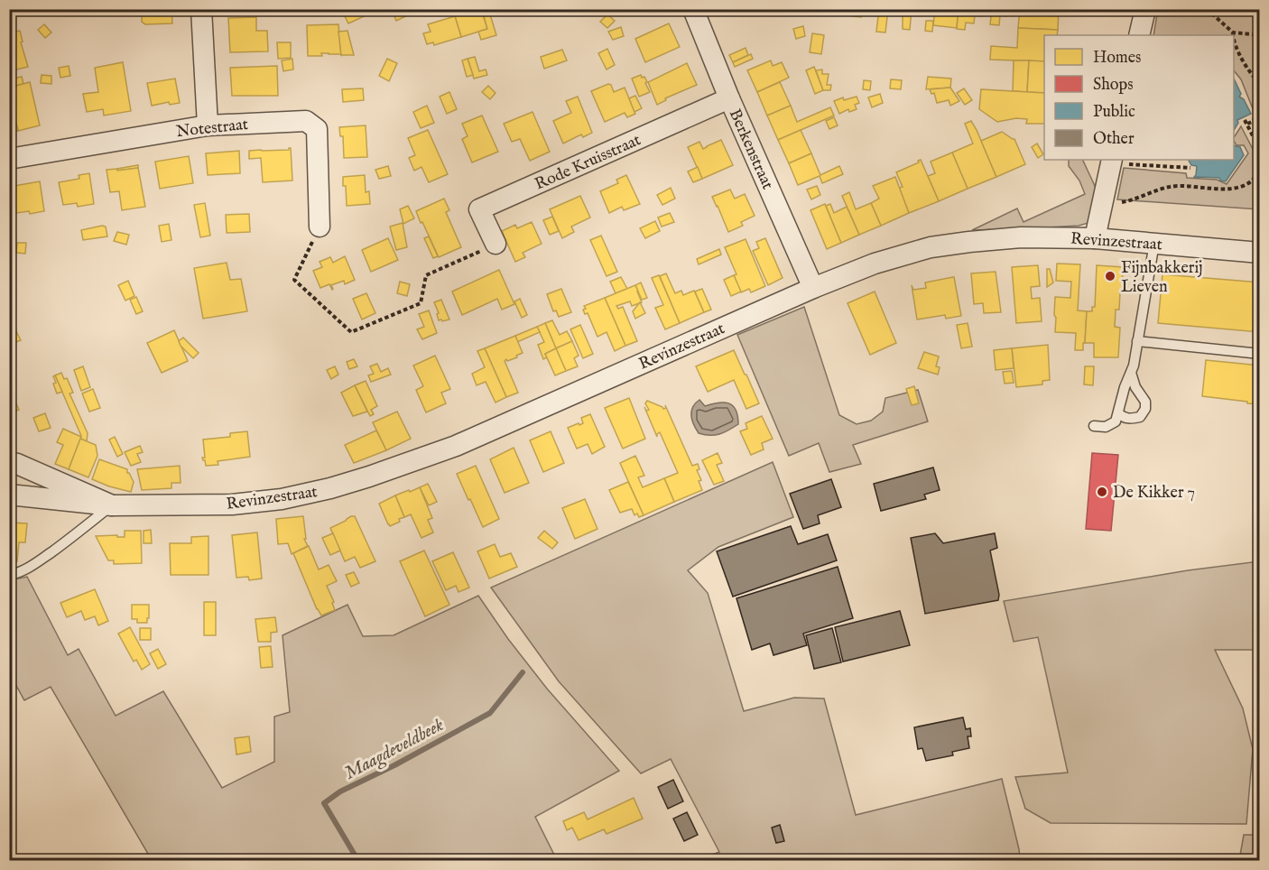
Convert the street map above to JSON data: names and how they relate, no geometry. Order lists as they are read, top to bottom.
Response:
{
  "streets": {
    "street": [
      "Notestraat",
      "Berkenstraat",
      "Rode Kruisstraat",
      "Revinzestraat"
    ]
  },
  "crossings": [
    ["Berkenstraat", "Rode Kruisstraat"],
    ["Berkenstraat", "Revinzestraat"]
  ],
  "water": ["Maagdeveldbeek"],
  "places": ["Fijnbakkerij Lieven", "De Kikker 7"],
  "legend": [
    "Homes",
    "Shops",
    "Public",
    "Other"
  ]
}
